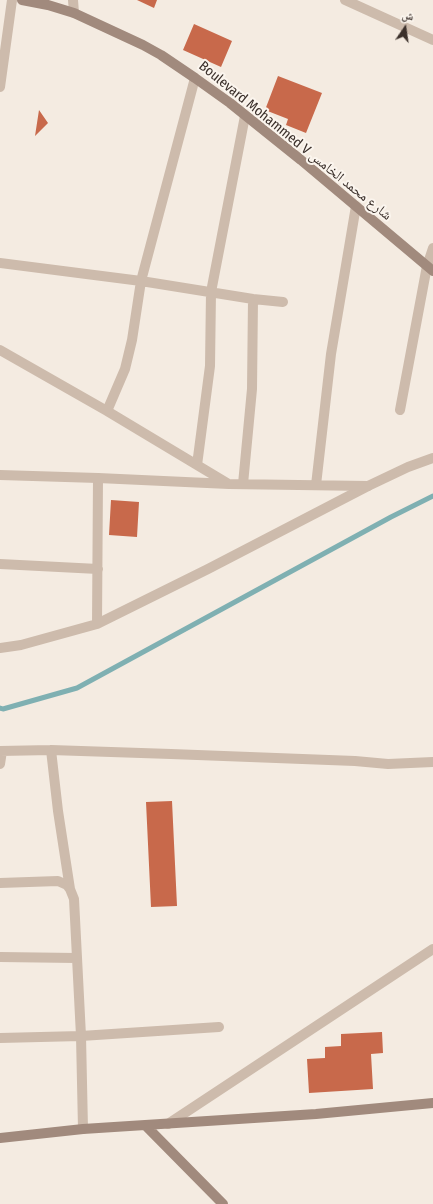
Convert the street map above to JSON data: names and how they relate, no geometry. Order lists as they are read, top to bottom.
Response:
{
  "streets": {
    "street": ["Boulevard Mohammed V شارع محمد الخامس"]
  },
  "north": "top"
}
